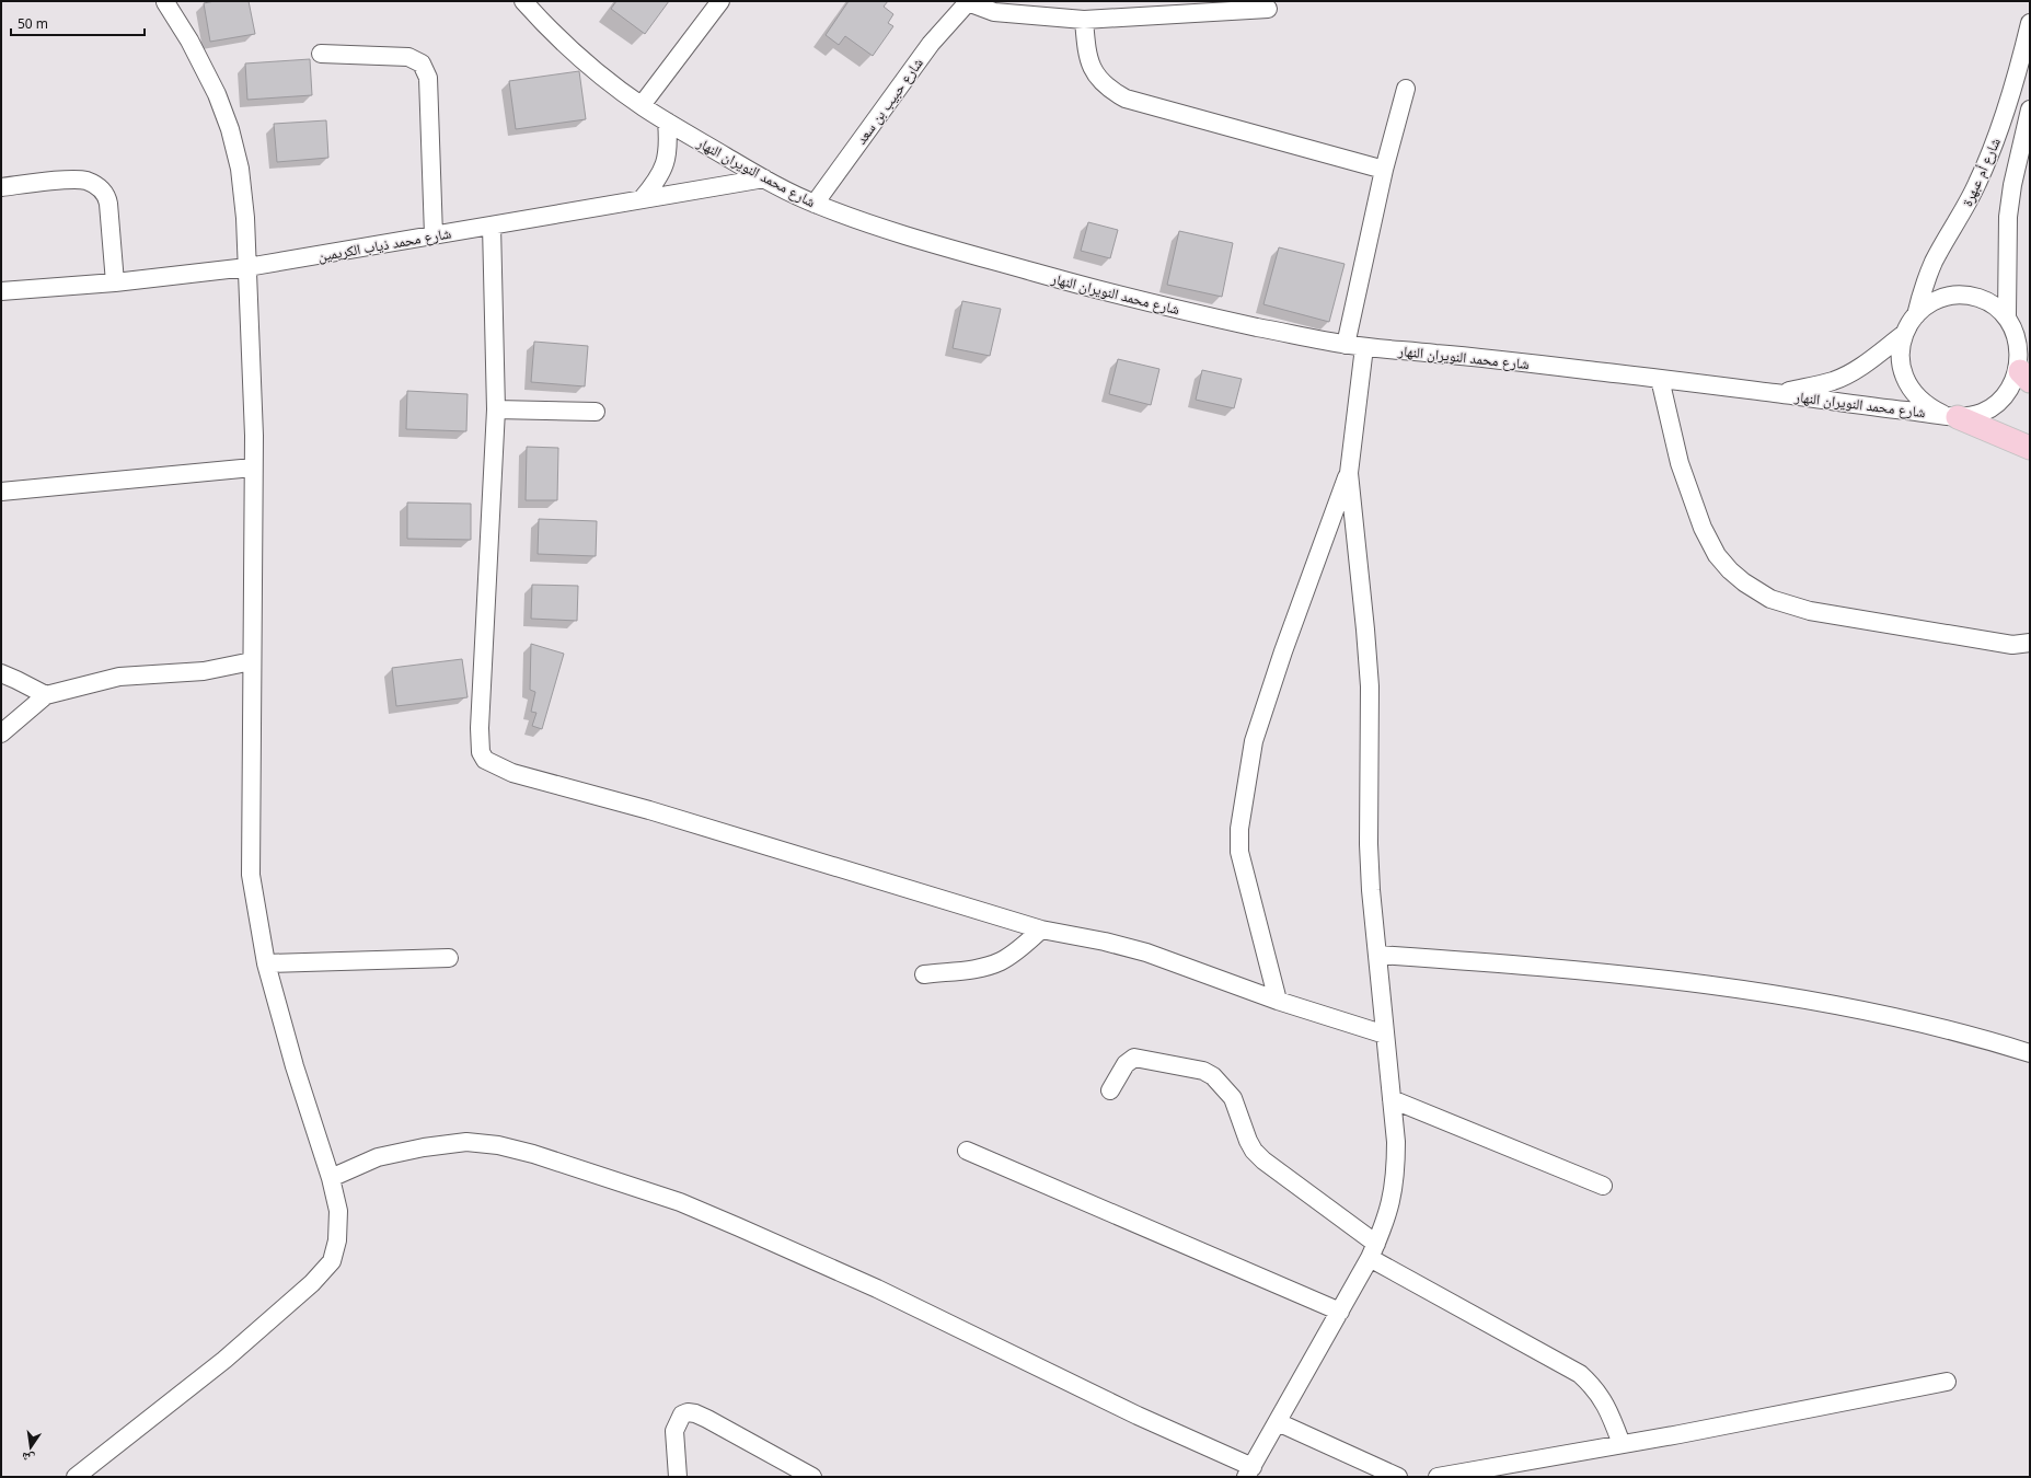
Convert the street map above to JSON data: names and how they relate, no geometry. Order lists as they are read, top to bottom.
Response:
{
  "streets": {
    "street": [
      "شارع حبيب بن سعد",
      "شارع محمد النويران النهار",
      "شارع أم عبهرة",
      "شارع محمد ذياب الكريمين"
    ]
  },
  "crossings": [
    ["شارع حبيب بن سعد", "شارع محمد النويران النهار"],
    ["شارع محمد النويران النهار", "شارع أم عبهرة"],
    ["شارع محمد النويران النهار", "شارع محمد ذياب الكريمين"]
  ],
  "scale_bar": "50 m",
  "north": "bottom"
}
